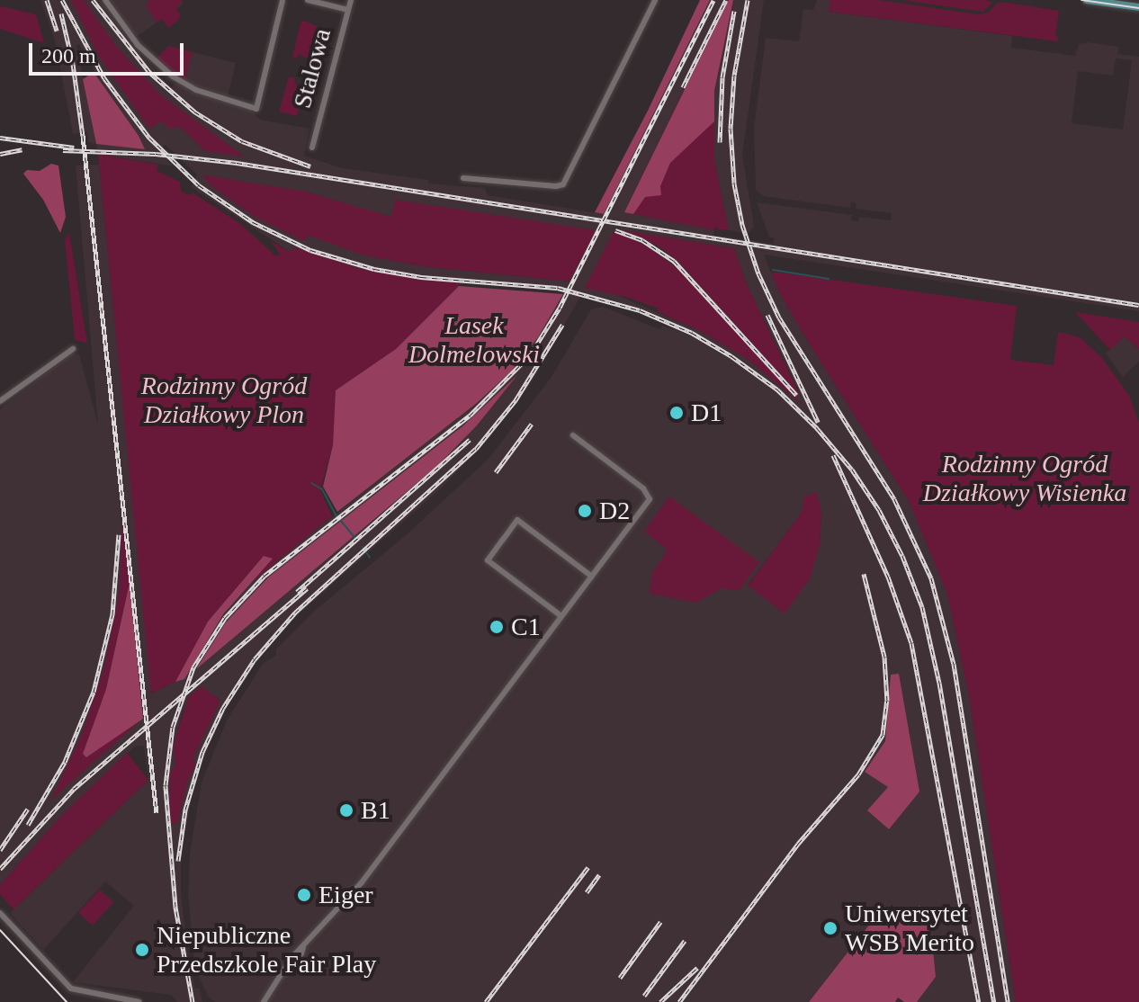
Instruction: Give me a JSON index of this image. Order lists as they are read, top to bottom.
{
  "streets": {
    "street": ["Stalowa"]
  },
  "parks": ["Lasek Dolmelowski", "Rodzinny Ogród Działkowy Plon", "Rodzinny Ogród Działkowy Wisienka"],
  "places": [
    "D1",
    "D2",
    "C1",
    "B1",
    "Eiger",
    "Uniwersytet WSB Merito",
    "Niepubliczne Przedszkole Fair Play"
  ],
  "scale_bar": "200 m"
}
